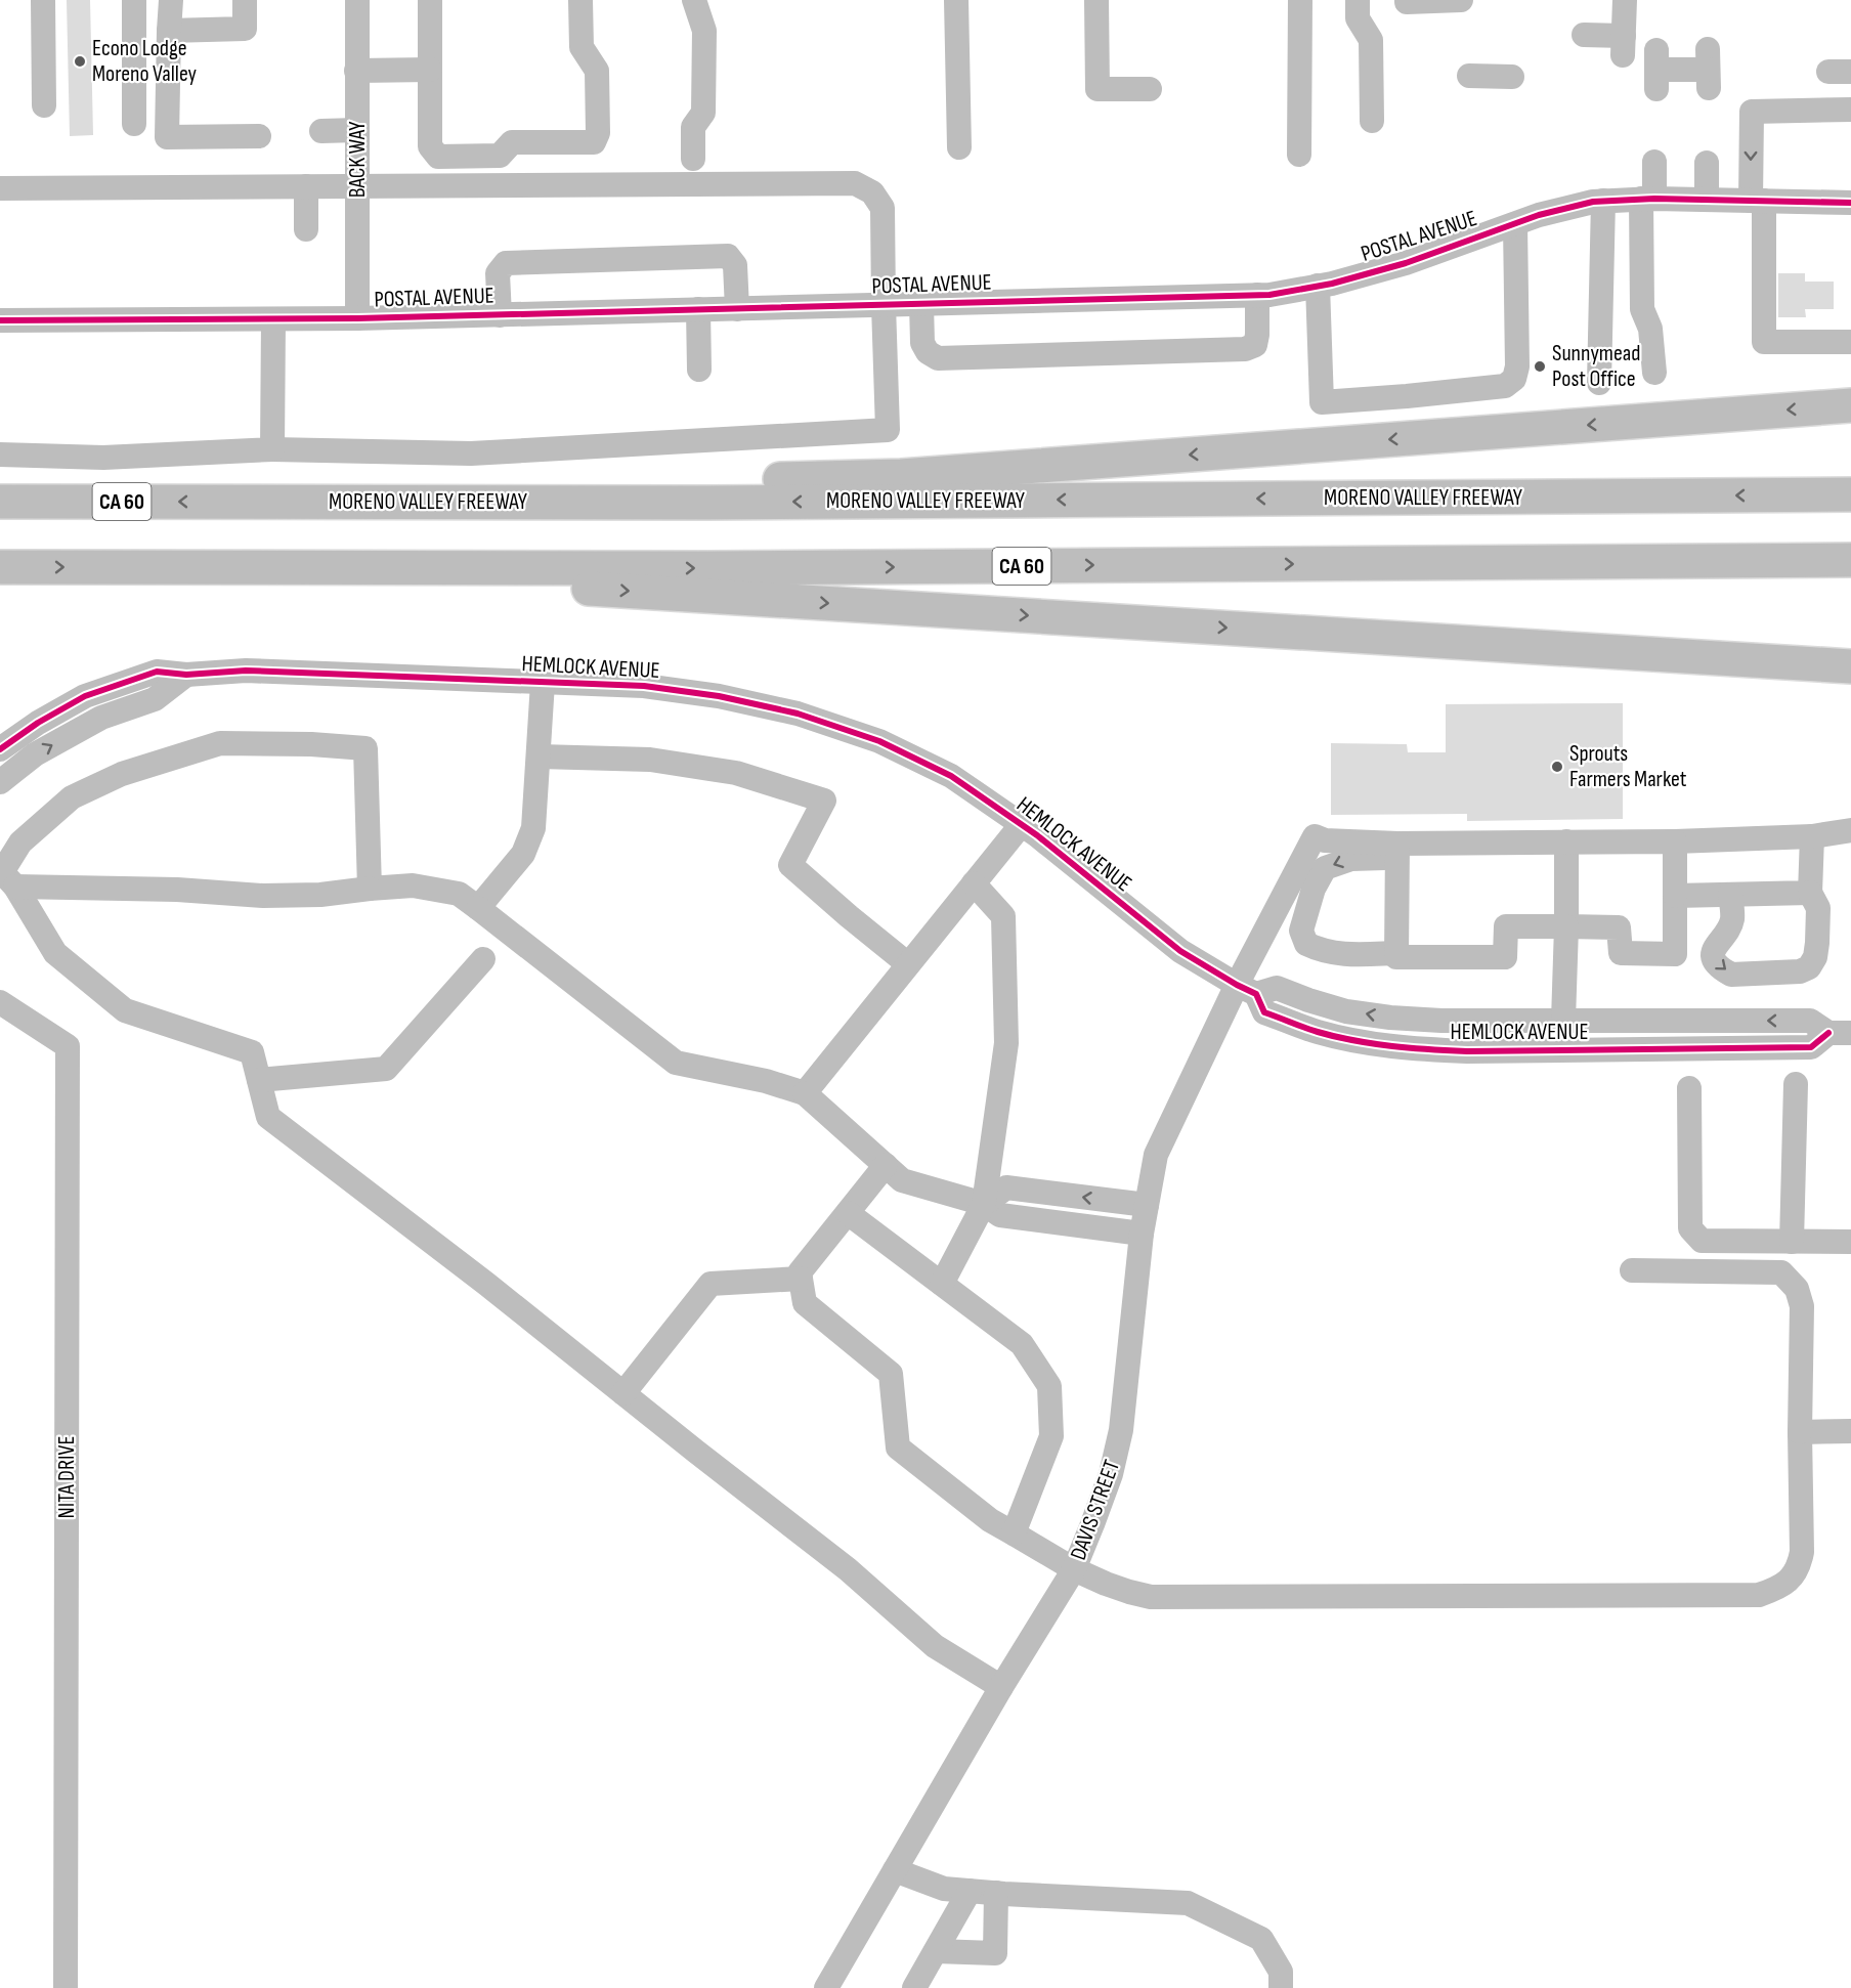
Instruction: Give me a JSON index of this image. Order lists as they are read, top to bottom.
{
  "streets": {
    "highway": ["MORENO VALLEY FREEWAY", "CA 60"],
    "street": [
      "BACK WAY",
      "POSTAL AVENUE",
      "HEMLOCK AVENUE",
      "NITA DRIVE",
      "DAVIS STREET"
    ]
  },
  "crossings": [
    ["BACK WAY", "POSTAL AVENUE"],
    ["HEMLOCK AVENUE", "DAVIS STREET"]
  ],
  "places": ["Econo Lodge Moreno Valley", "Sunnymead Post Office", "Sprouts Farmers Market"]
}
